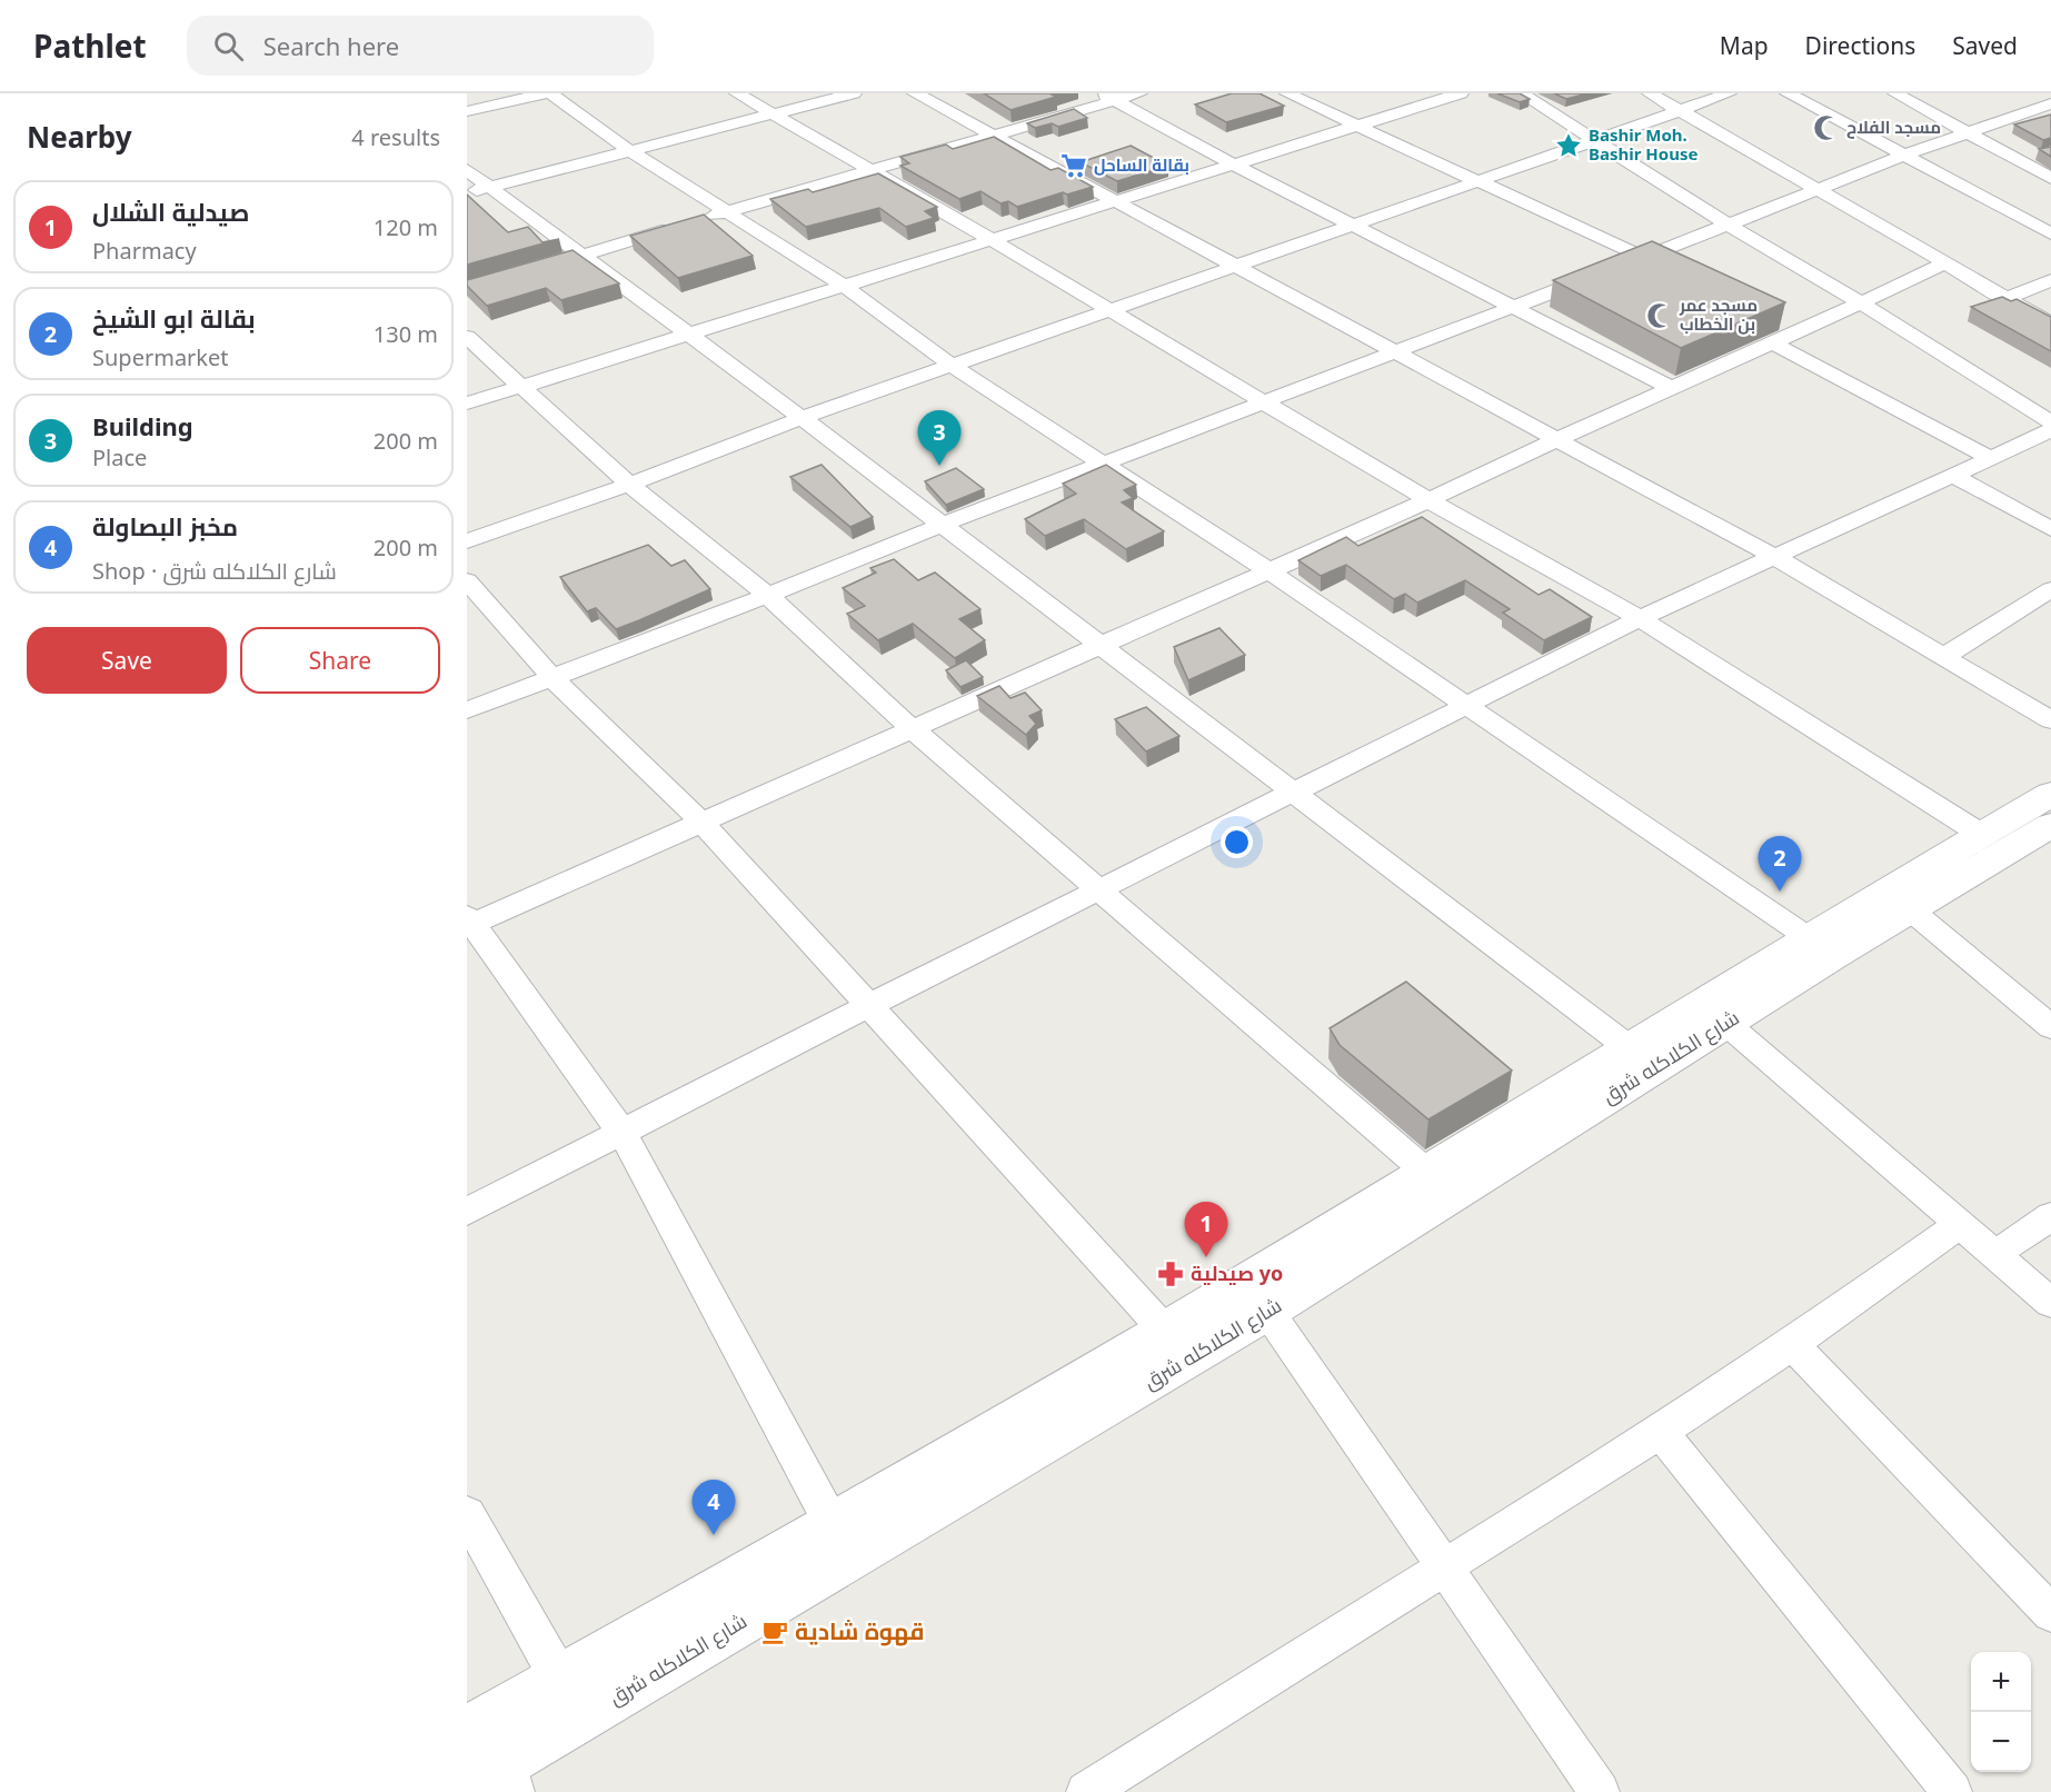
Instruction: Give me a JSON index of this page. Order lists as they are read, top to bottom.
{
  "streets": {
    "street": ["شارع الكلاكله شرق"]
  },
  "places": {
    "mosque": ["مسجد الفلاح", "مسجد عمر بن الخطاب"],
    "place": ["Bashir Moh. Bashir House"],
    "supermarket": ["بقالة الساحل"],
    "pharmacy": ["صيدلية yo"],
    "cafe": ["قهوة شادية"]
  },
  "page": {
    "header": "Pathlet",
    "search": "Search here",
    "nav": ["Map", "Directions", "Saved"],
    "heading": ["Nearby", "4 results"],
    "list": [
      {
        "mark": "1",
        "name": "صيدلية الشلال",
        "note": "Pharmacy",
        "value": "120 m"
      },
      {
        "mark": "2",
        "name": "بقالة ابو الشيخ",
        "note": "Supermarket",
        "value": "130 m"
      },
      {
        "mark": "3",
        "name": "Building",
        "note": "Place",
        "value": "200 m"
      },
      {
        "mark": "4",
        "name": "مخبز البصاولة",
        "note": "Shop · شارع الكلاكله شرق",
        "value": "200 m"
      }
    ],
    "pins": [
      "3",
      "2",
      "1",
      "4"
    ],
    "buttons": ["Save", "Share"],
    "map_buttons": ["+", "−"]
  }
}
